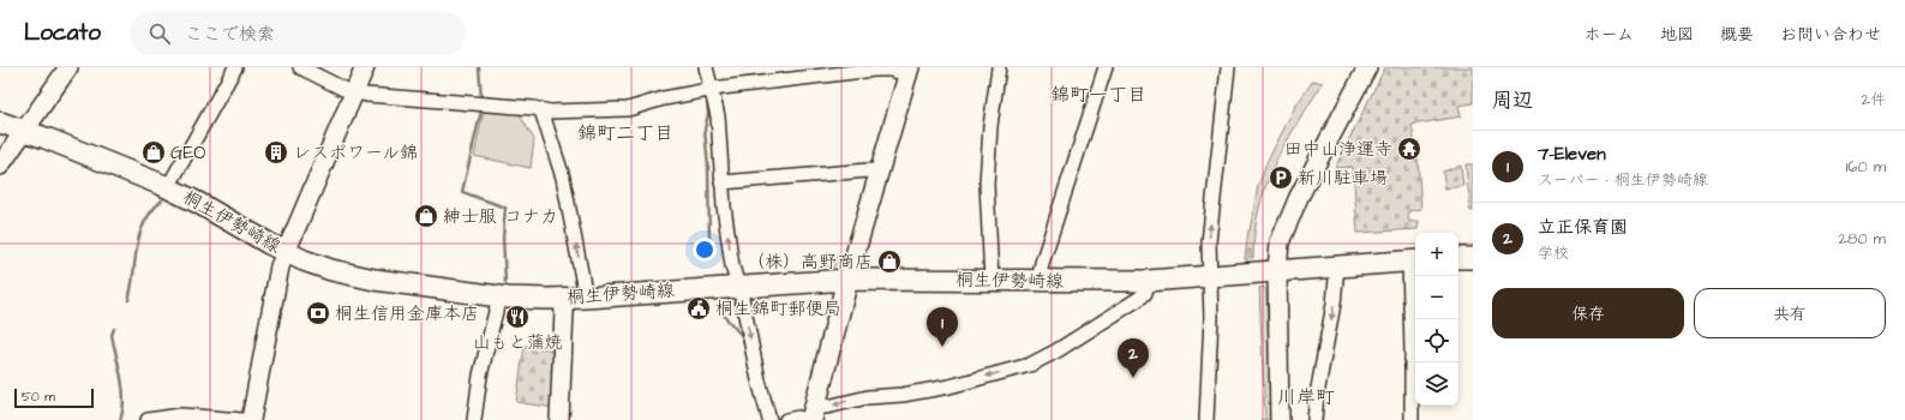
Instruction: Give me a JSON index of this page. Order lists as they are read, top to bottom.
{
  "streets": {
    "main road": ["桐生伊勢崎線"]
  },
  "districts": ["錦町一丁目", "錦町二丁目", "川岸町"],
  "places": {
    "temple": ["田中山浄運寺"],
    "shop": ["GEO", "紳士服 コナカ", "（株）高野商店"],
    "building": ["レスポワール錦"],
    "parking": ["新川駐車場"],
    "public building": ["桐生錦町郵便局"],
    "bank": ["桐生信用金庫本店"],
    "restaurant": ["山もと蒲焼"]
  },
  "scale_bar": "50 m",
  "page": {
    "header": "Locato",
    "search": "ここで検索",
    "nav": [
      "ホーム",
      "地図",
      "概要",
      "お問い合わせ"
    ],
    "heading": ["周辺", "2件"],
    "list": [
      {
        "mark": "1",
        "name": "7-Eleven",
        "note": "スーパー · 桐生伊勢崎線",
        "value": "160 m"
      },
      {
        "mark": "2",
        "name": "立正保育園",
        "note": "学校",
        "value": "280 m"
      }
    ],
    "map_buttons": ["+", "−"],
    "buttons": ["保存", "共有"],
    "pins": ["1", "2"],
    "scale": "50 m"
  }
}
